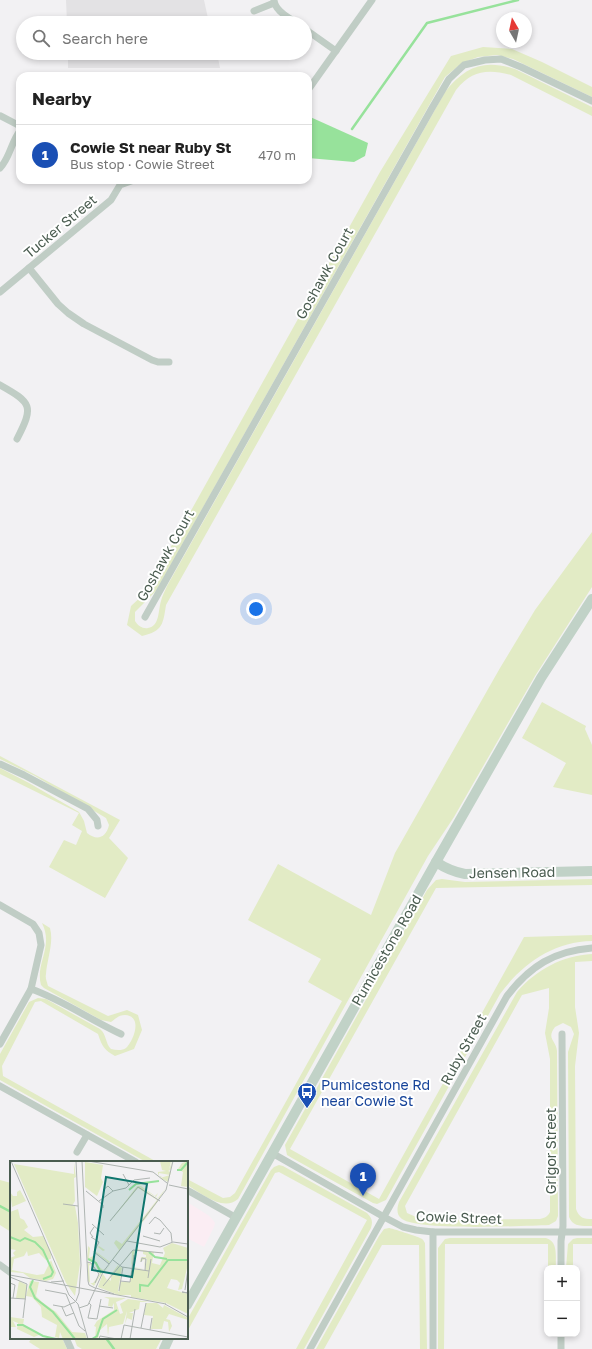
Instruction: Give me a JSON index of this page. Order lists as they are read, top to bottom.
{
  "streets": {
    "main road": ["Jensen Road", "Pumicestone Road"],
    "street": [
      "Tucker Street",
      "Goshawk Court",
      "Ruby Street",
      "Grigor Street",
      "Cowie Street"
    ]
  },
  "crossings": [
    ["Jensen Road", "Pumicestone Road"],
    ["Pumicestone Road", "Cowie Street"],
    ["Ruby Street", "Cowie Street"],
    ["Grigor Street", "Cowie Street"]
  ],
  "places": {
    "bus stop": ["Pumicestone Rd near Cowie St"]
  },
  "north": "top",
  "page": {
    "search": "Search here",
    "heading": "Nearby",
    "list": [
      {
        "mark": "1",
        "name": "Cowie St near Ruby St",
        "note": "Bus stop · Cowie Street",
        "value": "470 m"
      }
    ],
    "pins": "1",
    "map_buttons": ["+", "−"]
  }
}
